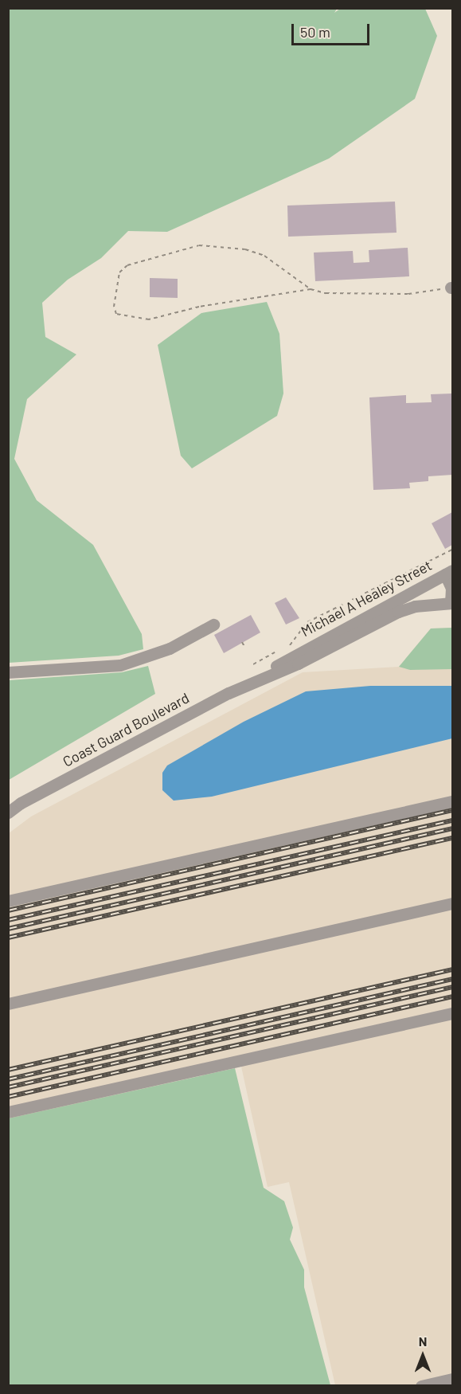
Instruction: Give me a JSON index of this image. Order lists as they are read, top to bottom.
{
  "streets": {
    "street": ["Michael A Healey Street", "Coast Guard Boulevard"]
  },
  "crossings": [
    ["Michael A Healey Street", "Coast Guard Boulevard"]
  ],
  "scale_bar": "50 m",
  "north": "top"
}
